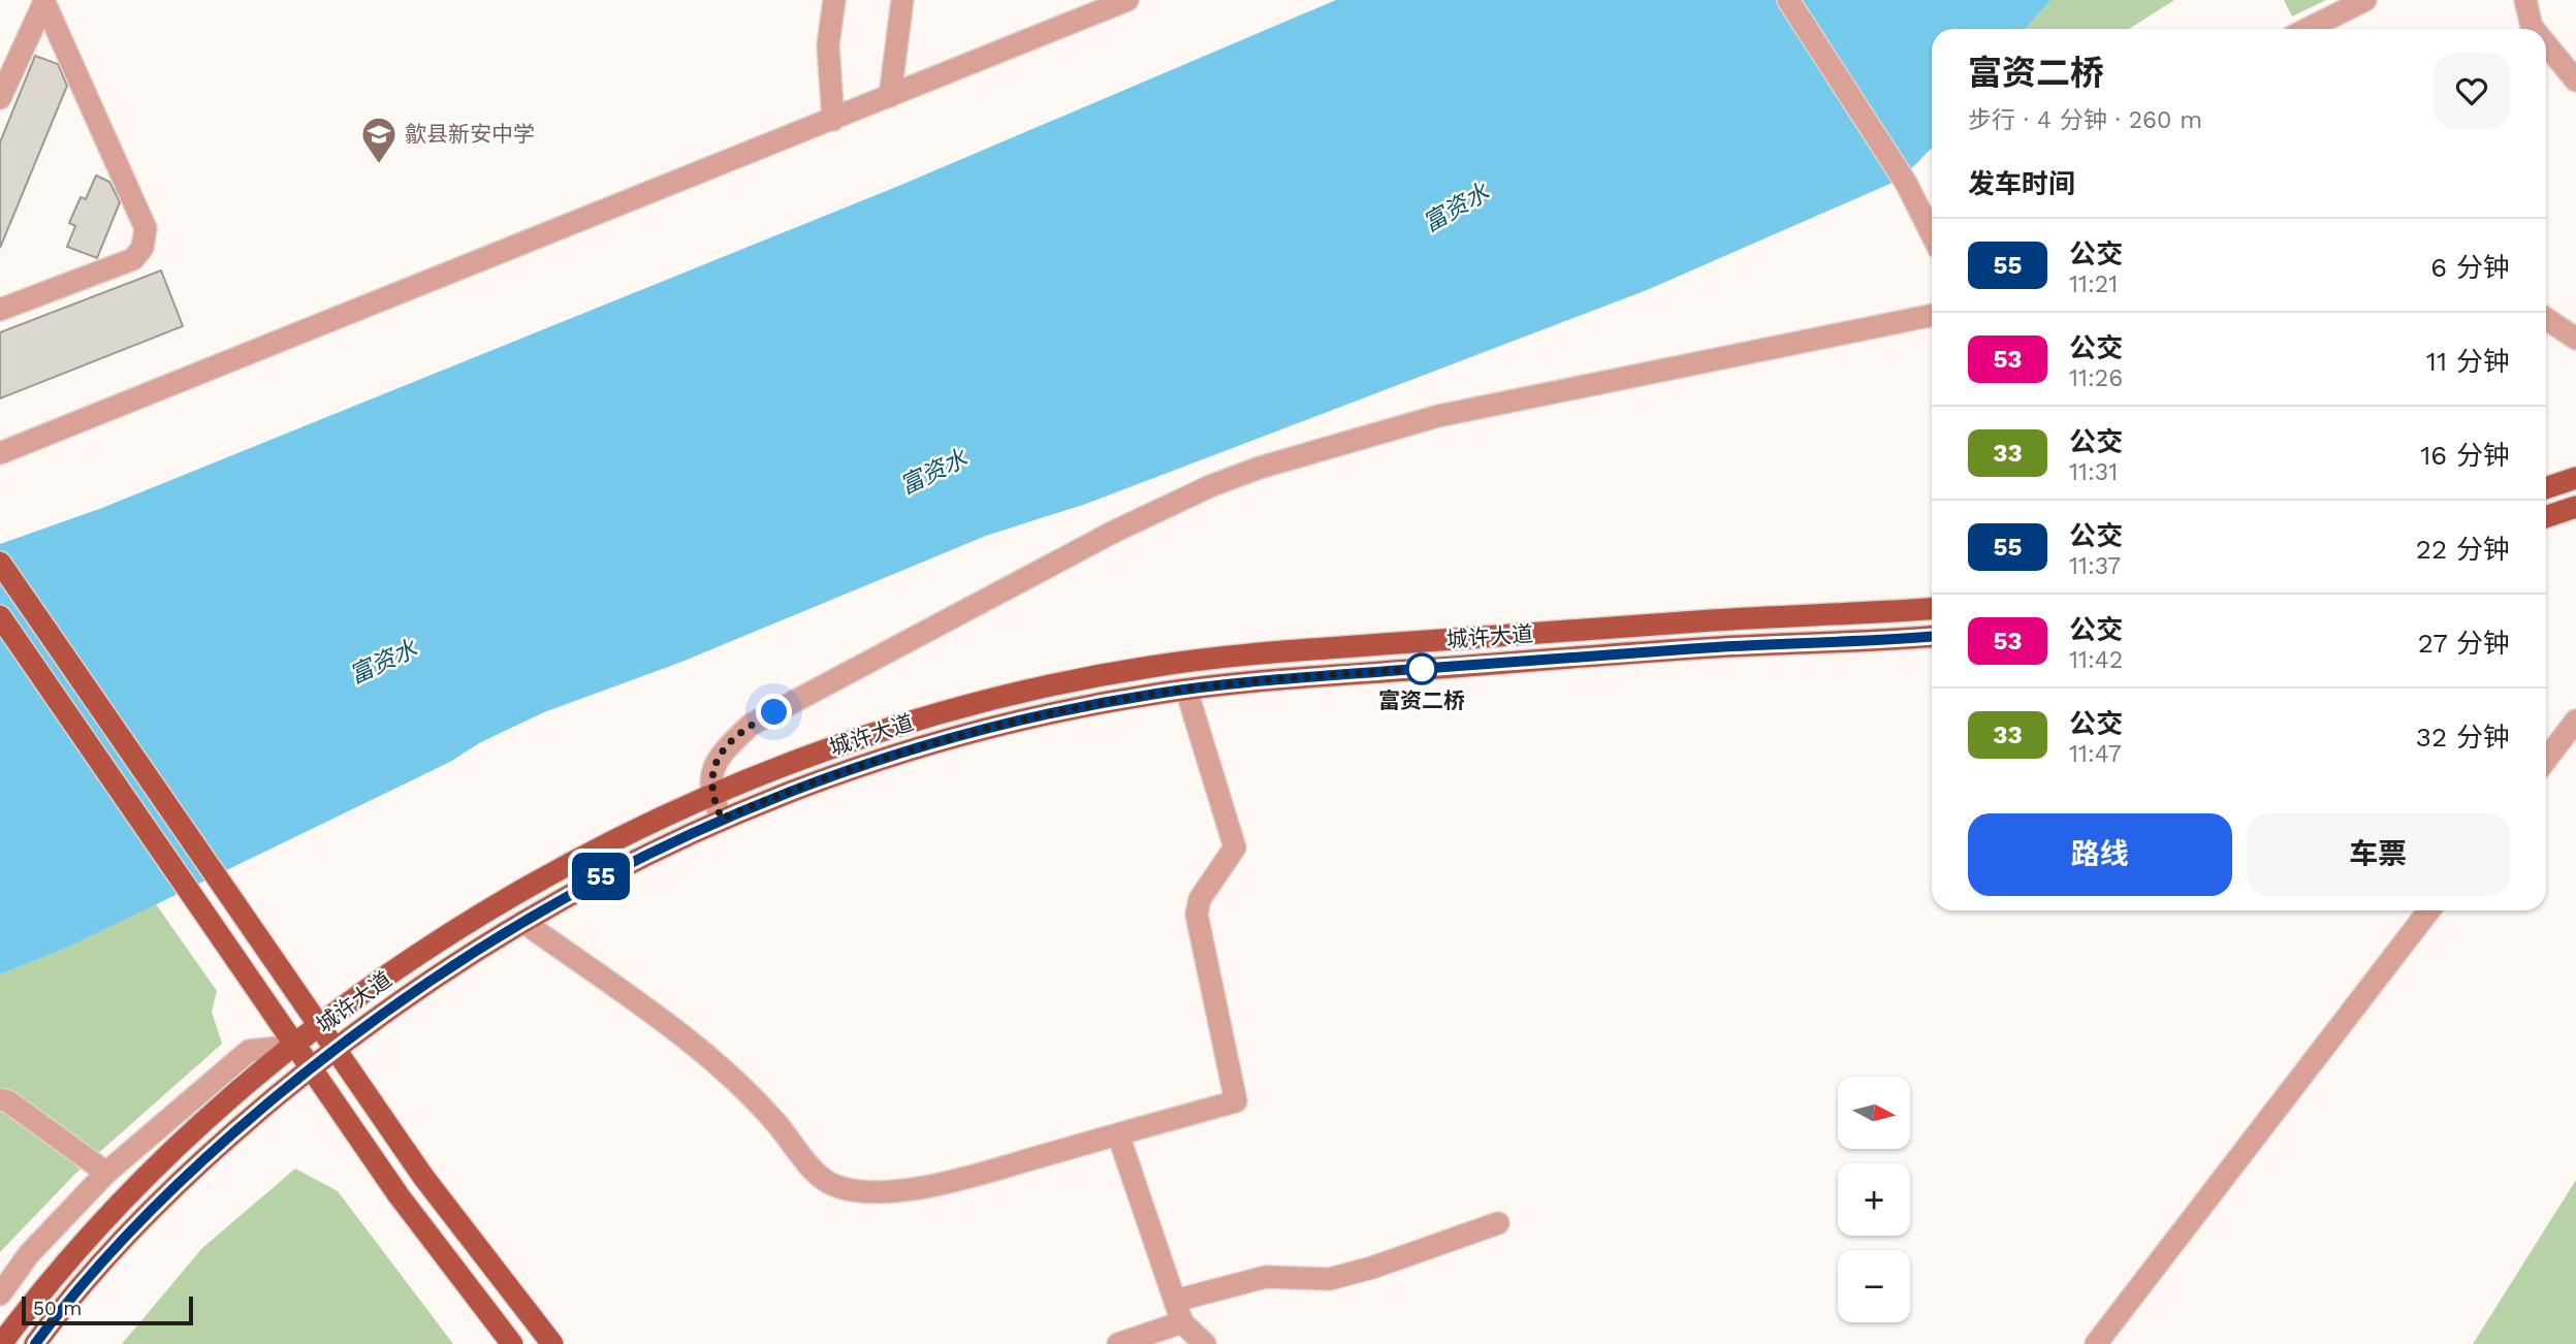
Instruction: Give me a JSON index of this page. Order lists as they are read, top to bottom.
{
  "streets": {
    "main road": ["城许大道"]
  },
  "water": ["富资水"],
  "places": {
    "school or university": ["歙县新安中学"],
    "other": ["富资二桥"]
  },
  "lines": ["bus line 55"],
  "scale_bar": "50 m",
  "north": "right",
  "page": {
    "on_map": "55",
    "heading": [
      ["富资二桥", "步行 · 4 分钟 · 260 m"],
      "发车时间"
    ],
    "list": [
      {
        "mark": "55",
        "name": "公交",
        "note": "11:21",
        "value": "6 分钟"
      },
      {
        "mark": "53",
        "name": "公交",
        "note": "11:26",
        "value": "11 分钟"
      },
      {
        "mark": "33",
        "name": "公交",
        "note": "11:31",
        "value": "16 分钟"
      },
      {
        "mark": "55",
        "name": "公交",
        "note": "11:37",
        "value": "22 分钟"
      },
      {
        "mark": "53",
        "name": "公交",
        "note": "11:42",
        "value": "27 分钟"
      },
      {
        "mark": "33",
        "name": "公交",
        "note": "11:47",
        "value": "32 分钟"
      }
    ],
    "buttons": ["路线", "车票"],
    "map_buttons": ["+", "−"],
    "scale": "50 m"
  }
}
